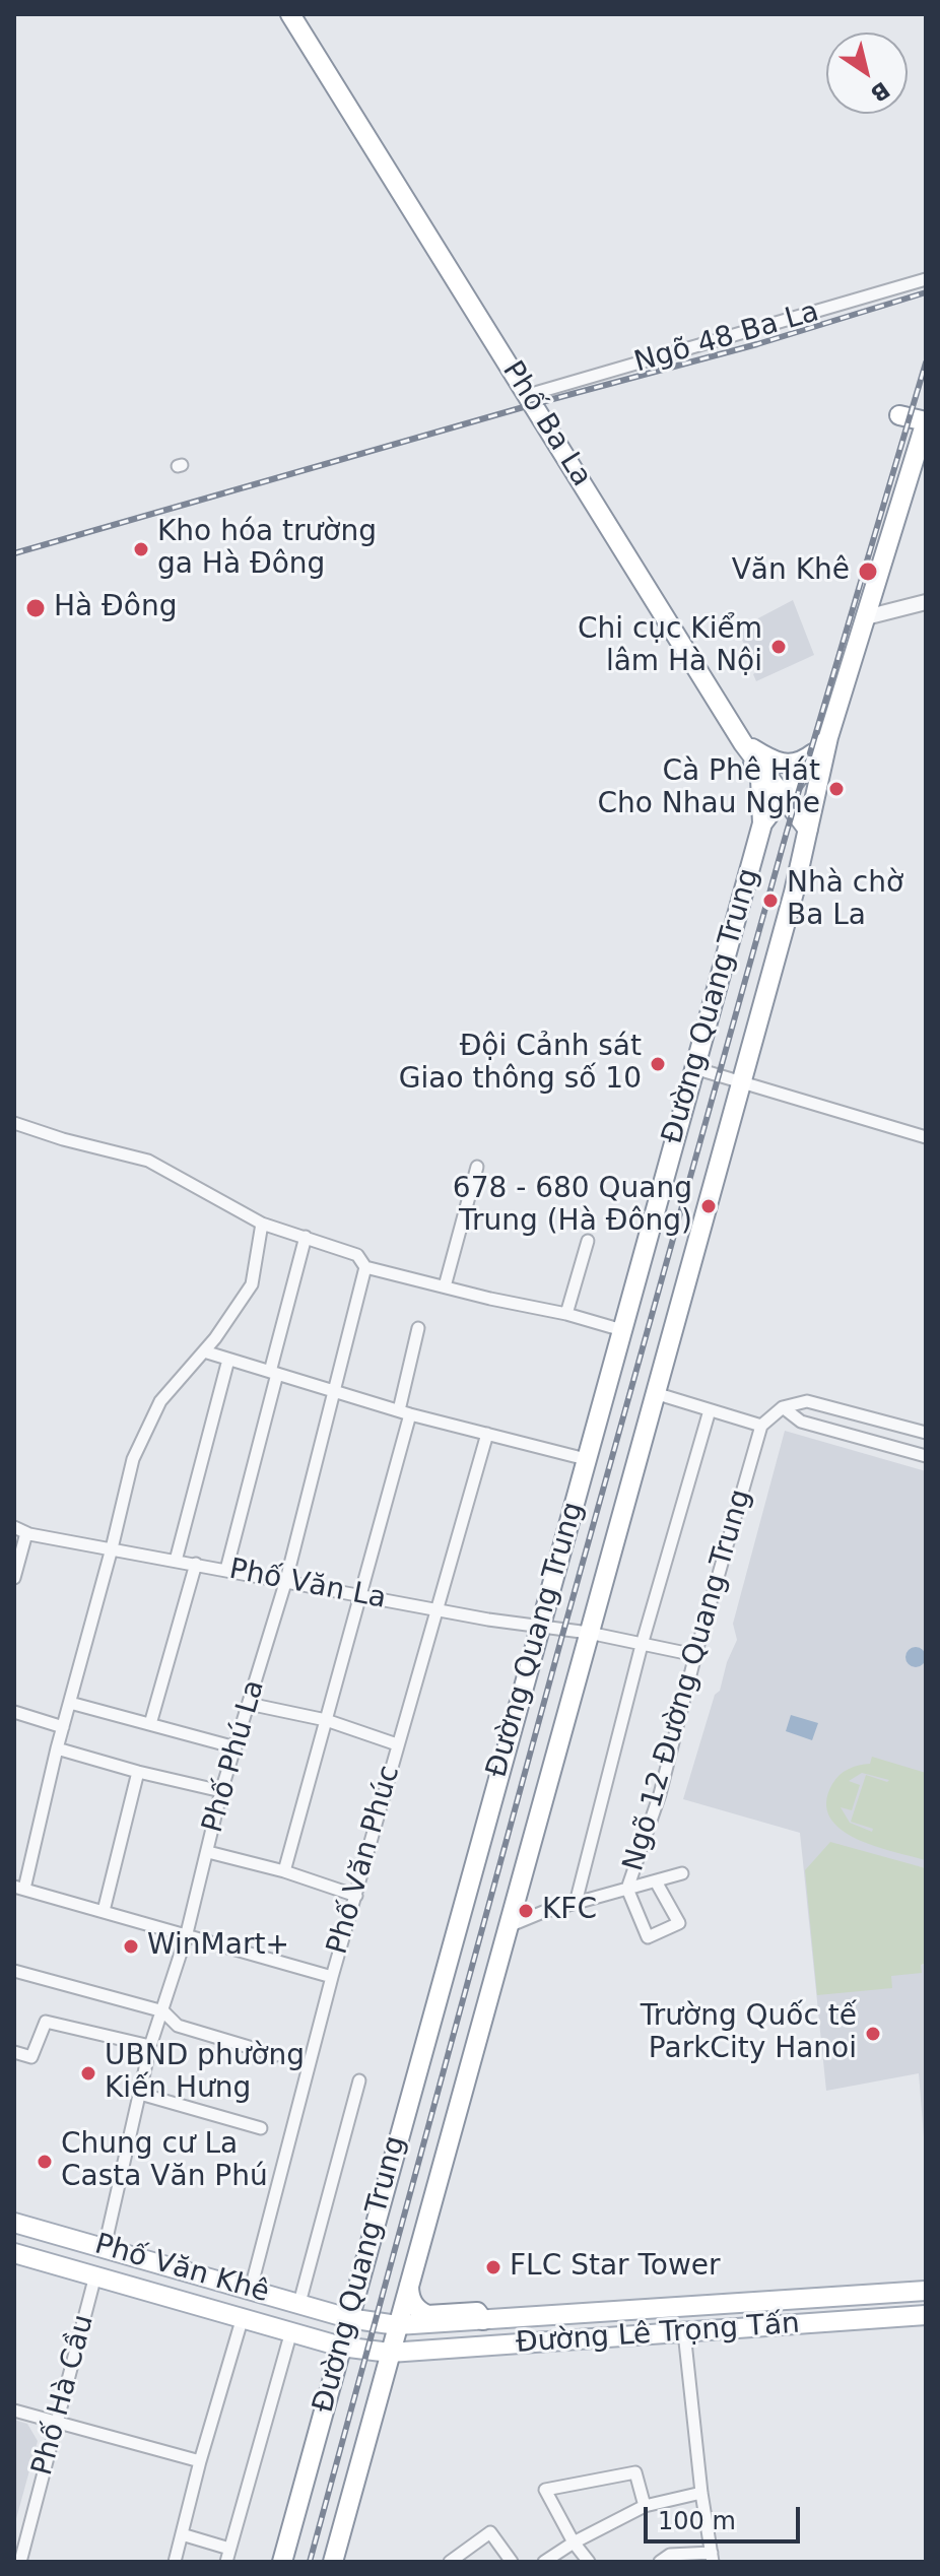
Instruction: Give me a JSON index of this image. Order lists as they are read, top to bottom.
{
  "streets": {
    "main road": [
      "Phố Ba La",
      "Đường Quang Trung",
      "Phố Văn Khê",
      "Đường Lê Trọng Tấn"
    ],
    "street": [
      "Ngõ 48 Ba La",
      "Phố Văn La",
      "Ngõ 12 Đường Quang Trung",
      "Phố Phú La",
      "Phố Văn Phúc",
      "Phố Hà Cầu"
    ]
  },
  "crossings": [
    ["Ngõ 48 Ba La", "Phố Ba La"],
    ["Phố Ba La", "Đường Quang Trung"],
    ["Đường Quang Trung", "Phố Văn La"],
    ["Đường Quang Trung", "Ngõ 12 Đường Quang Trung"],
    ["Đường Quang Trung", "Phố Văn Khê"],
    ["Đường Quang Trung", "Đường Lê Trọng Tấn"],
    ["Phố Văn La", "Ngõ 12 Đường Quang Trung"],
    ["Phố Văn La", "Phố Phú La"],
    ["Phố Văn La", "Phố Văn Phúc"],
    ["Phố Phú La", "Phố Văn Khê"],
    ["Phố Văn Phúc", "Phố Văn Khê"],
    ["Phố Văn Khê", "Đường Lê Trọng Tấn"],
    ["Phố Văn Khê", "Phố Hà Cầu"]
  ],
  "places": [
    "Kho hóa trường ga Hà Đông",
    "Văn Khê",
    "Hà Đông",
    "Chi cục Kiểm lâm Hà Nội",
    "Cà Phê Hát Cho Nhau Nghe",
    "Nhà chờ Ba La",
    "Đội Cảnh sát Giao thông số 10",
    "678 - 680 Quang Trung (Hà Đông)",
    "KFC",
    "WinMart+",
    "Trường Quốc tế ParkCity Hanoi",
    "UBND phường Kiến Hưng",
    "Chung cư La Casta Văn Phú",
    "FLC Star Tower"
  ],
  "scale_bar": "100 m",
  "north": "bottom right"
}
